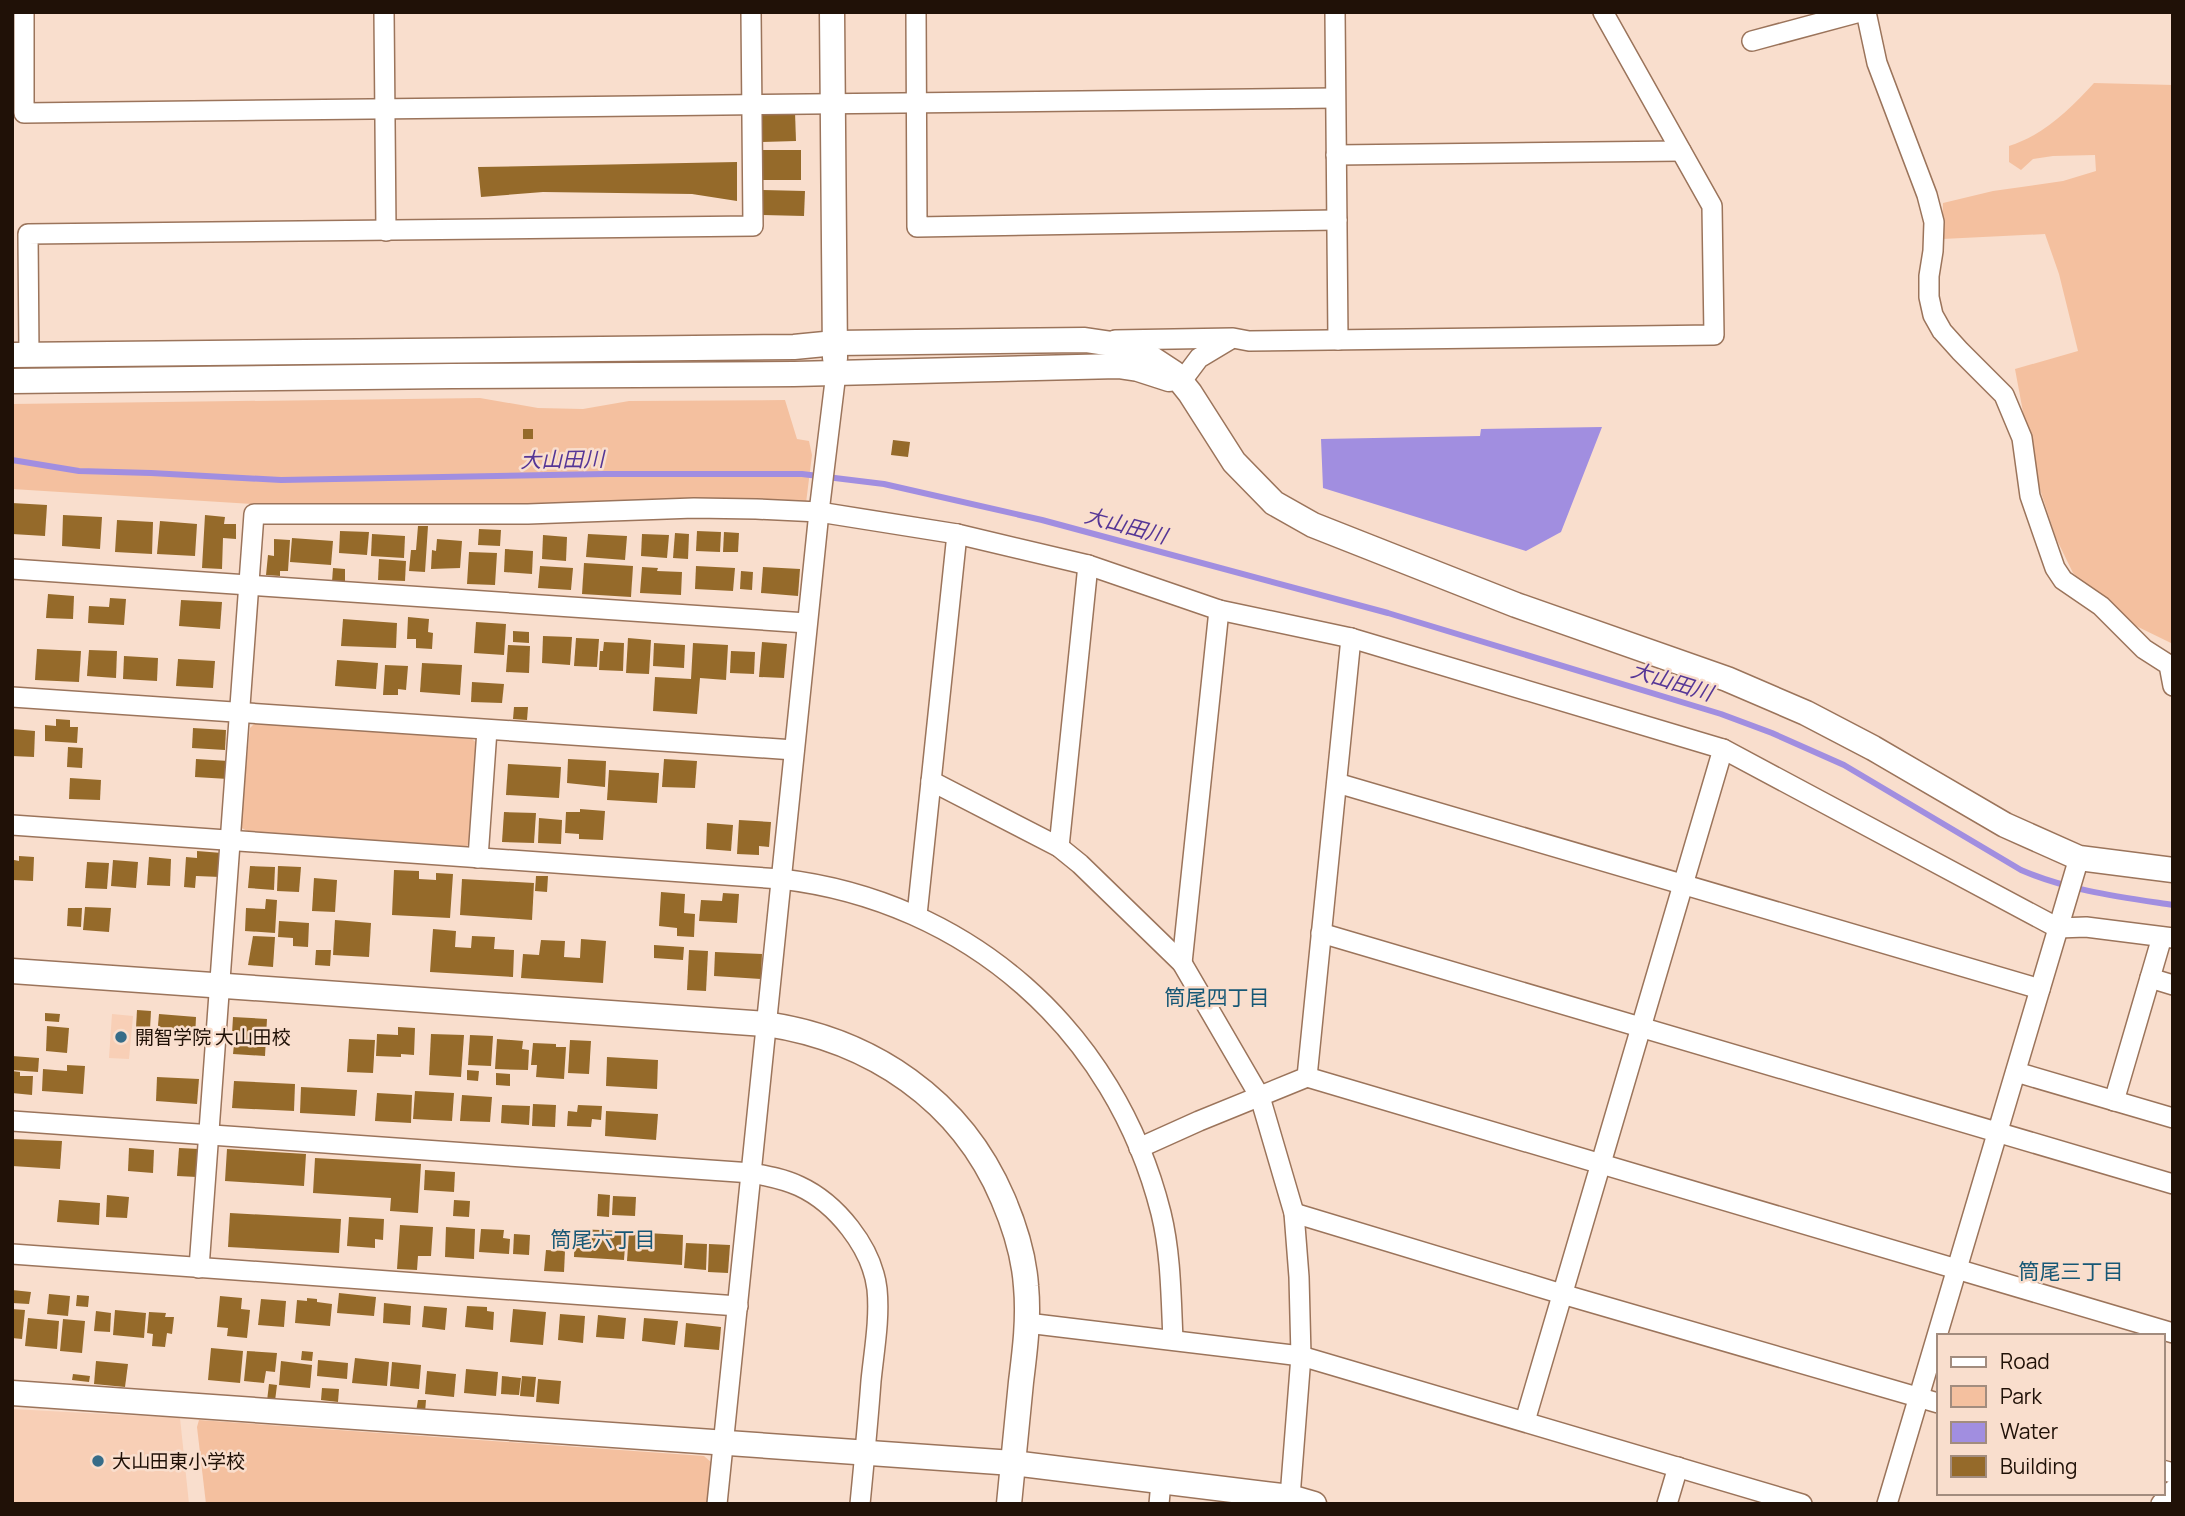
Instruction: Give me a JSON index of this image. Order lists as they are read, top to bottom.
{
  "districts": ["筒尾四丁目", "筒尾六丁目", "筒尾三丁目"],
  "water": ["大山田川"],
  "places": ["開智学院 大山田校", "大山田東小学校"],
  "legend": [
    "Road",
    "Park",
    "Water",
    "Building"
  ]
}
